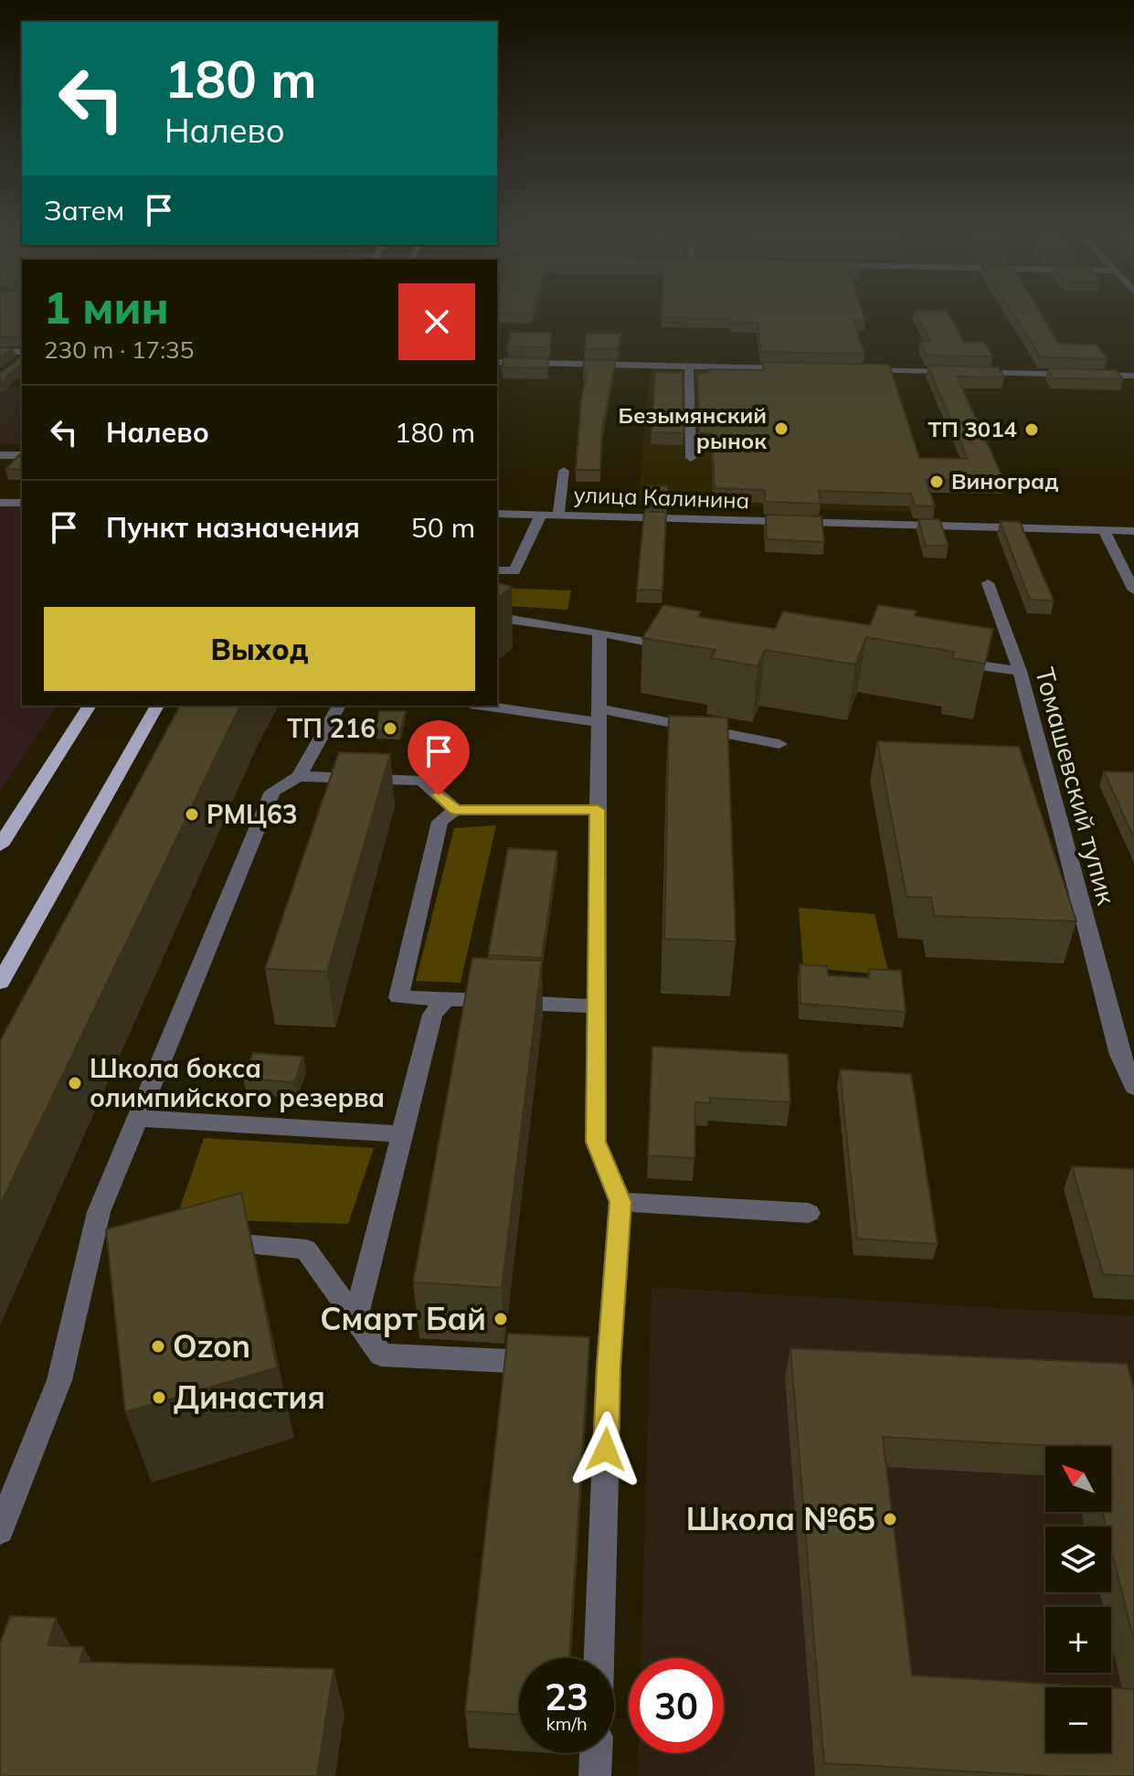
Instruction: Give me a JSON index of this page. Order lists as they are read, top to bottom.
{
  "streets": {
    "street": ["улица Калинина", "Томашевский тупик"]
  },
  "places": [
    "Безымянский рынок",
    "ТП 3014",
    "Виноград",
    "ТП 216",
    "РМЦ63",
    "Школа бокса олимпийского резерва",
    "Смарт Бай",
    "Ozon",
    "Династия",
    "Школа №65"
  ],
  "north": "top left",
  "page": {
    "turn": ["180 m", "Налево"],
    "then": "Затем",
    "heading": ["1 мин", "230 m · 17:35"],
    "list": [
      {
        "name": "Налево",
        "value": "180 m"
      },
      {
        "name": "Пункт назначения",
        "value": "50 m"
      }
    ],
    "buttons": "Выход",
    "map_buttons": ["+", "−"],
    "speed": "23 km/h",
    "limit": "30"
  }
}
